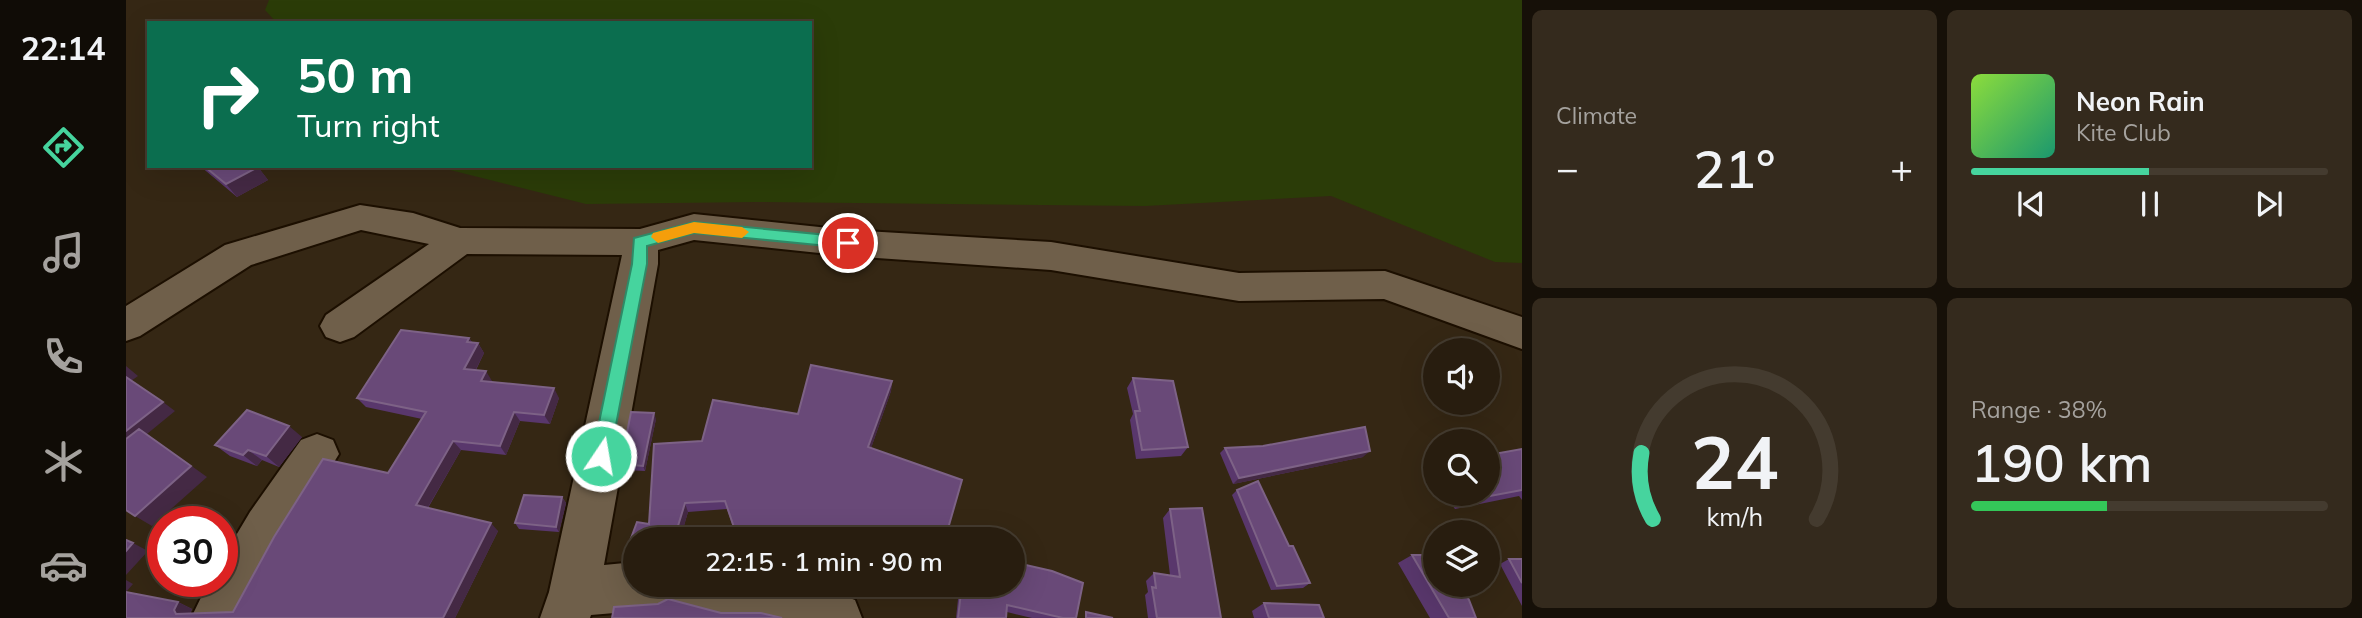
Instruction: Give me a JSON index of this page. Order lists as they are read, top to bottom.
{
  "page": {
    "tabs": "22:14",
    "tile": [
      "Climate",
      ["Range · 38%", "190 km"]
    ],
    "turn": ["50 m", "Turn right"],
    "song": ["Neon Rain", "Kite Club"],
    "heat": ["−", "21°", "+"],
    "limit": "30",
    "trip": "22:15 · 1 min · 90 m",
    "gauge": ["24", "km/h"]
  }
}
